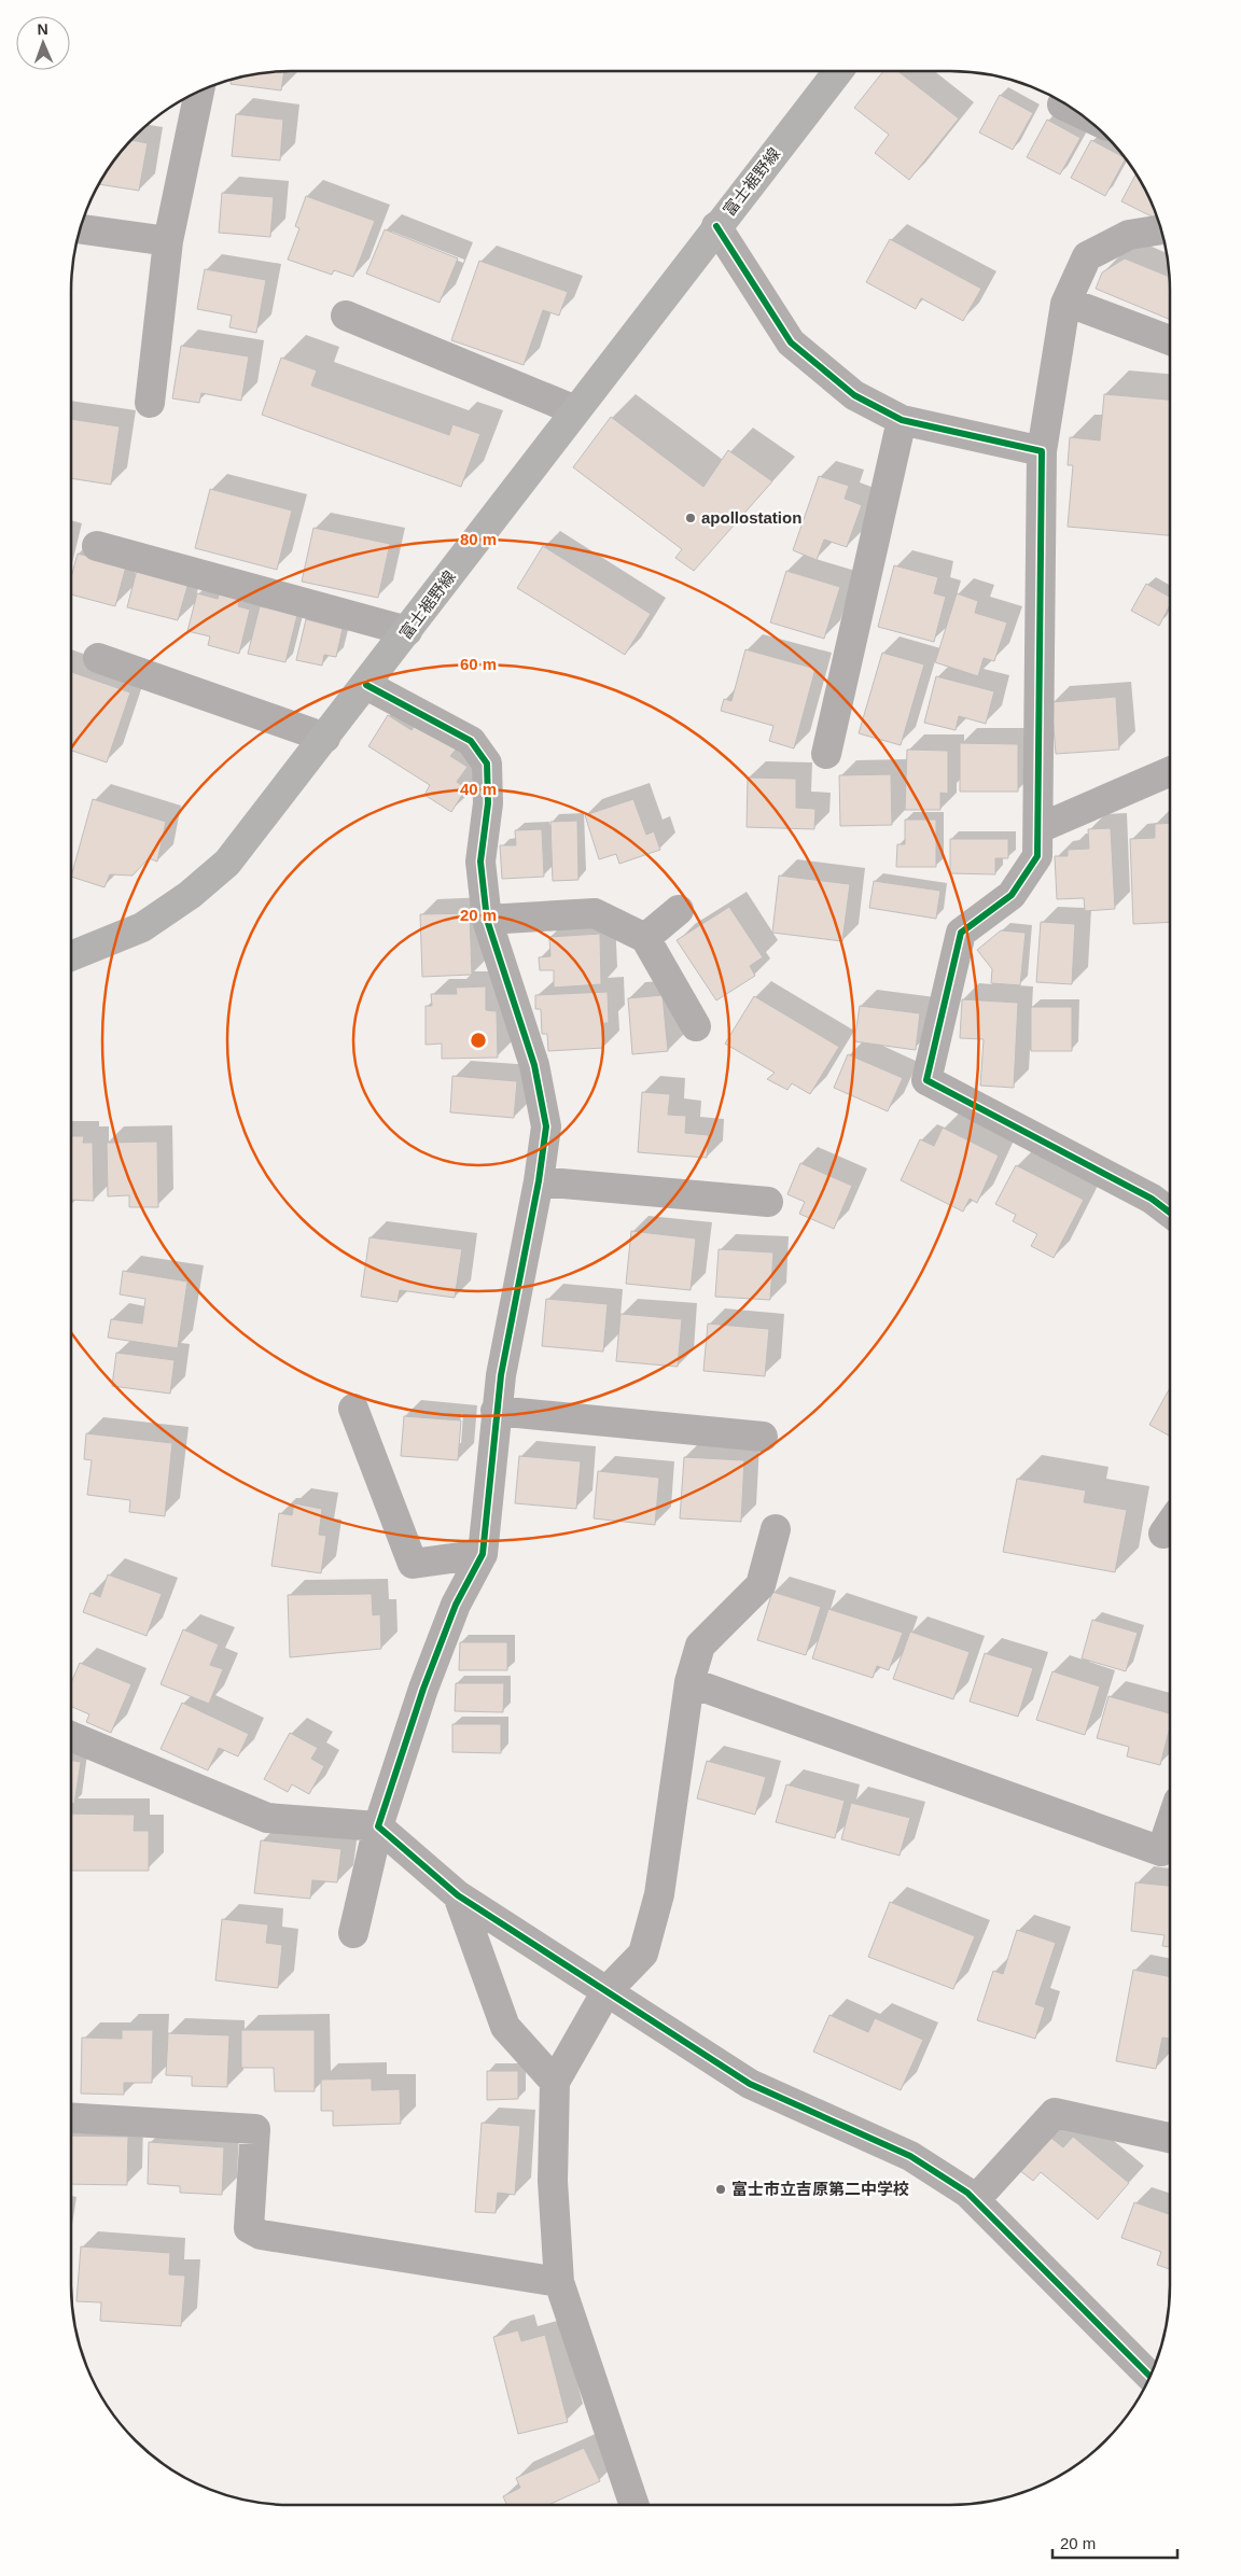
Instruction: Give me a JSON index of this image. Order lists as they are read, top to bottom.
{
  "streets": {
    "main road": ["富士裾野線"]
  },
  "places": ["apollostation", "富士市立吉原第二中学校"],
  "scale_bar": "20 m",
  "north": "top",
  "rings": [
    "80 m",
    "60 m",
    "40 m",
    "20 m"
  ]
}
